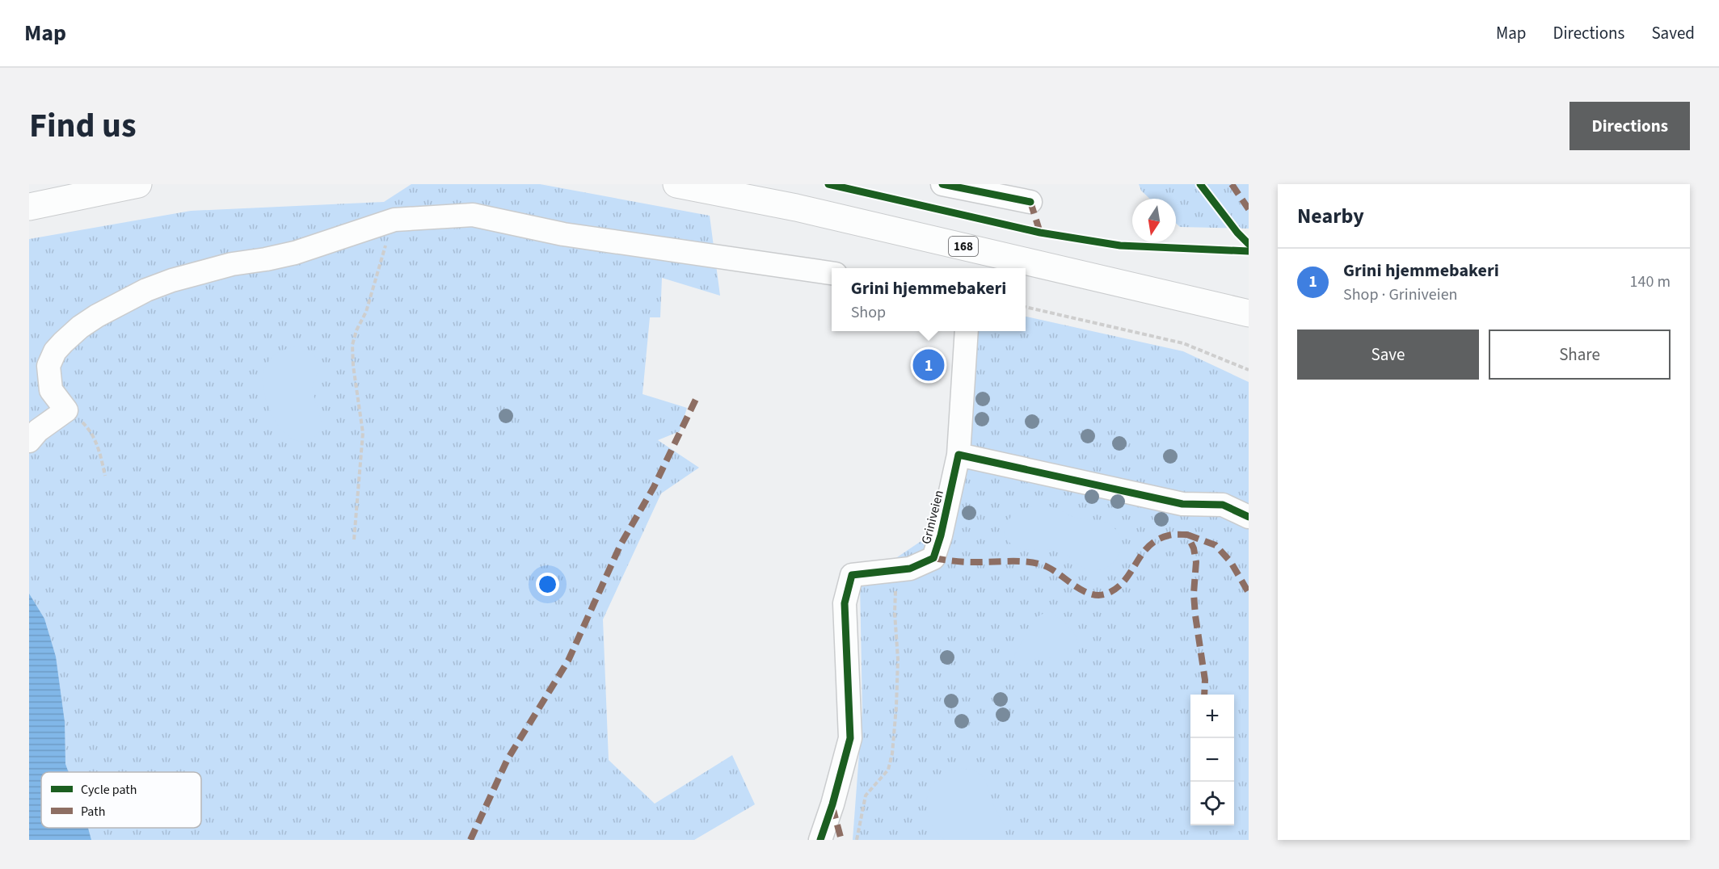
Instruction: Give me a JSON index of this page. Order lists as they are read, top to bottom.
{
  "streets": {
    "main road": ["168"],
    "street": ["Griniveien"]
  },
  "legend": ["Cycle path", "Path"],
  "north": "bottom",
  "page": {
    "header": "Map",
    "nav": ["Map", "Directions", "Saved"],
    "title": "Find us",
    "buttons": [
      "Directions",
      ["Save", "Share"]
    ],
    "heading": "Nearby",
    "list": [
      {
        "mark": "1",
        "name": "Grini hjemmebakeri",
        "note": "Shop · Griniveien",
        "value": "140 m"
      }
    ],
    "popup": ["Grini hjemmebakeri", "Shop"],
    "pins": "1",
    "map_buttons": ["+", "−"]
  }
}
